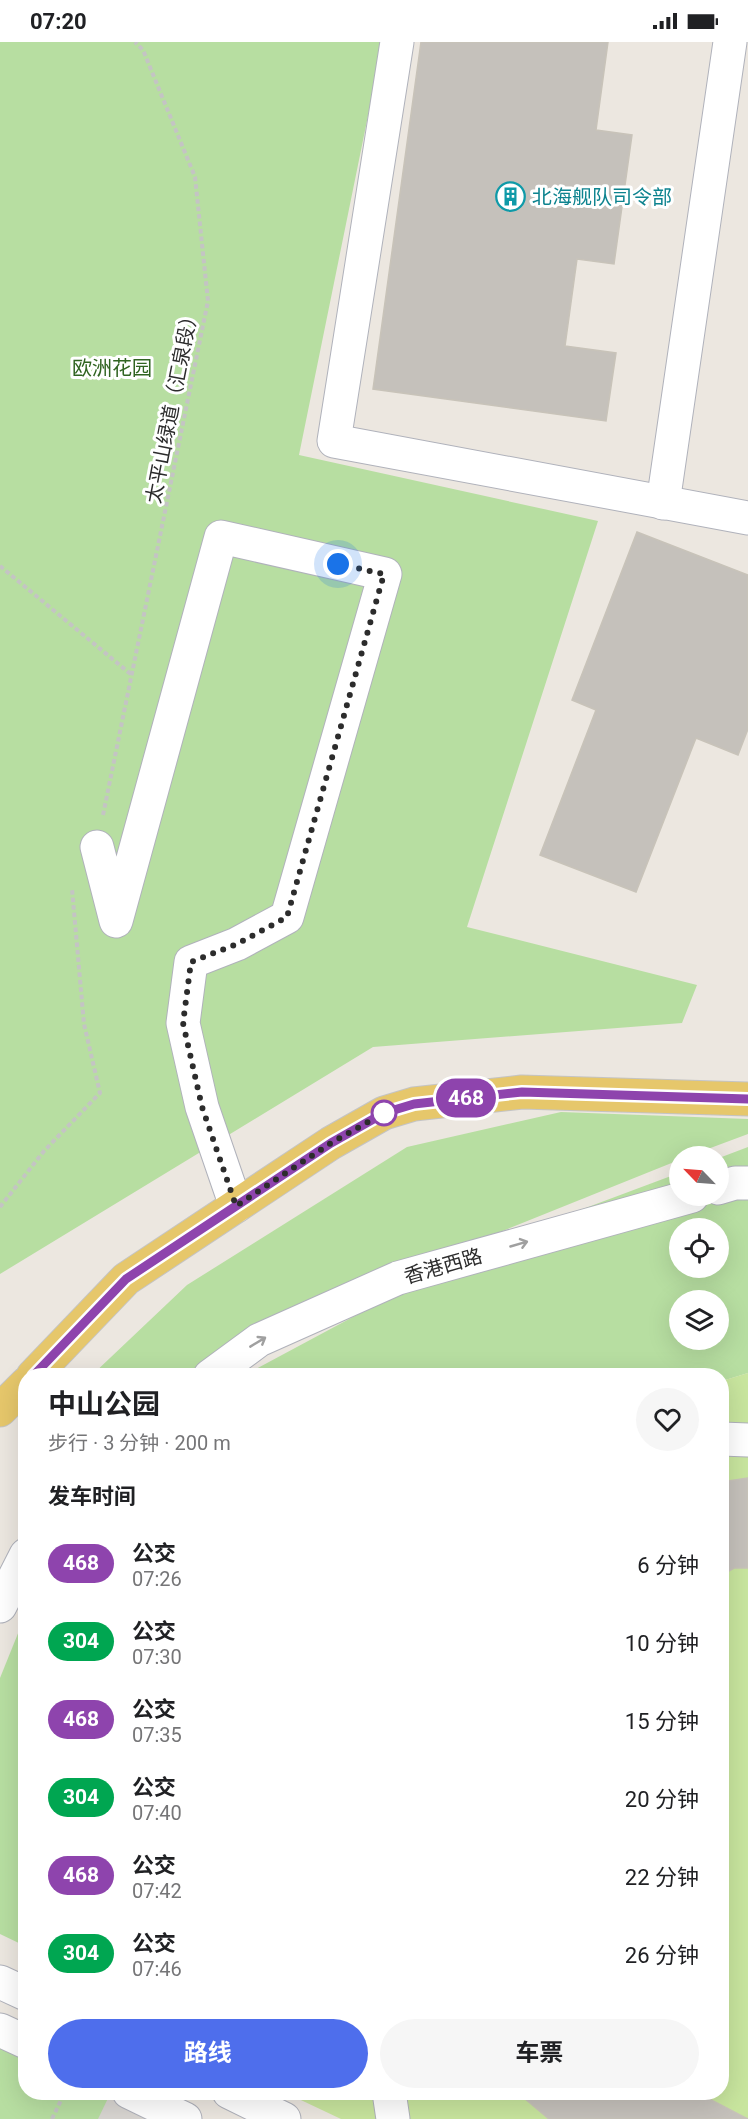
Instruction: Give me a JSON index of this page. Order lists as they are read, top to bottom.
{
  "streets": {
    "street": ["香港西路"],
    "path": ["太平山绿道（汇泉段）"]
  },
  "one_way": ["香港西路"],
  "parks": ["欧洲花园"],
  "places": {
    "building": ["北海舰队司令部"]
  },
  "lines": ["bus line 468"],
  "north": "top left",
  "page": {
    "status": "07:20",
    "on_map": "468",
    "heading": [
      ["中山公园", "步行 · 3 分钟 · 200 m"],
      "发车时间"
    ],
    "list": [
      {
        "mark": "468",
        "name": "公交",
        "note": "07:26",
        "value": "6 分钟"
      },
      {
        "mark": "304",
        "name": "公交",
        "note": "07:30",
        "value": "10 分钟"
      },
      {
        "mark": "468",
        "name": "公交",
        "note": "07:35",
        "value": "15 分钟"
      },
      {
        "mark": "304",
        "name": "公交",
        "note": "07:40",
        "value": "20 分钟"
      },
      {
        "mark": "468",
        "name": "公交",
        "note": "07:42",
        "value": "22 分钟"
      },
      {
        "mark": "304",
        "name": "公交",
        "note": "07:46",
        "value": "26 分钟"
      }
    ],
    "buttons": ["路线", "车票"]
  }
}
